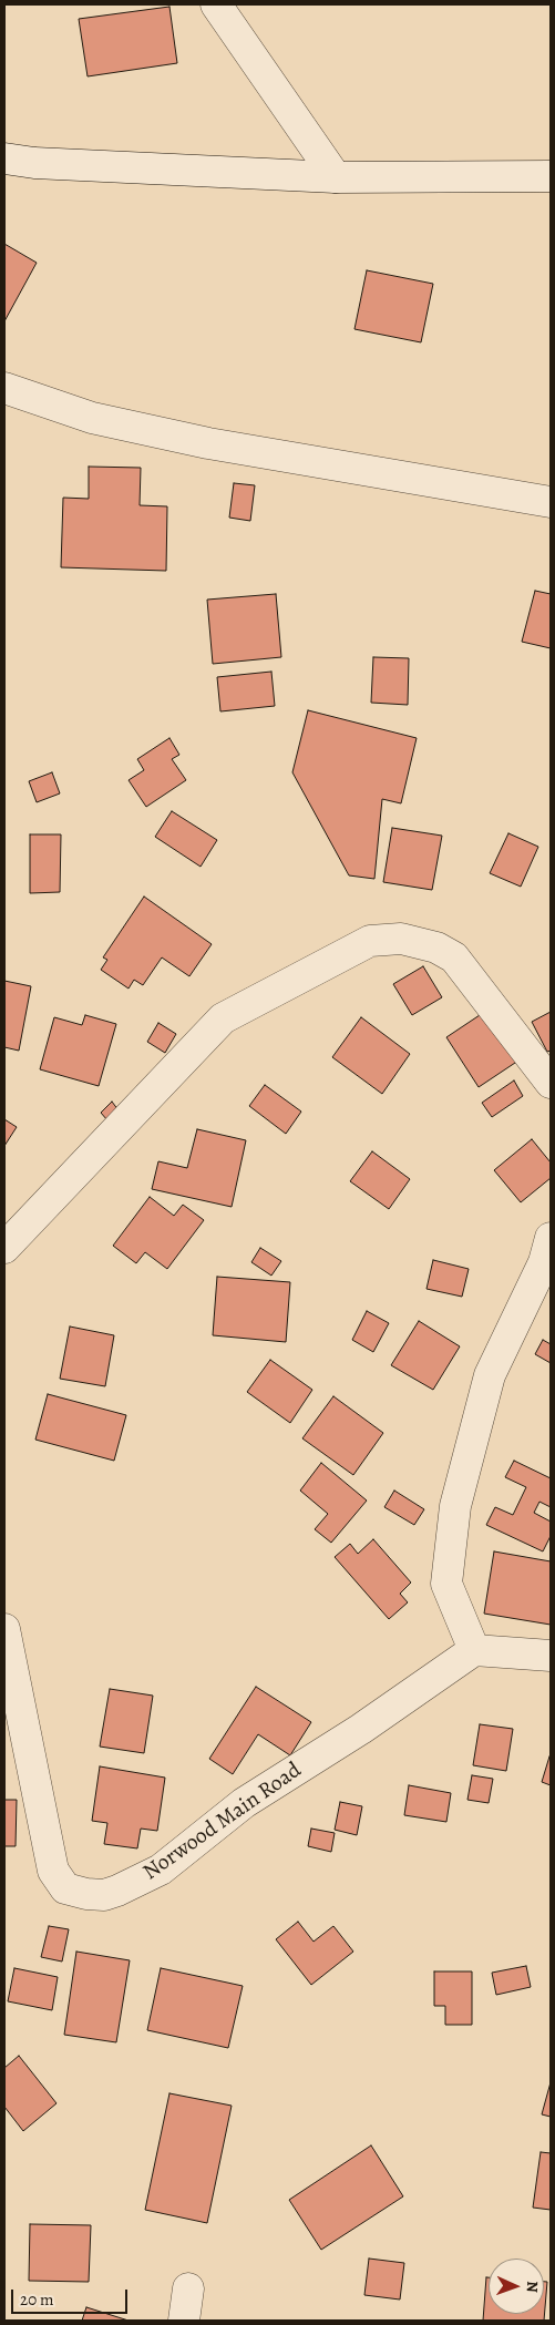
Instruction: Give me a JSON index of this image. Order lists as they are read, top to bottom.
{
  "streets": {
    "street": ["Norwood Main Road"]
  },
  "scale_bar": "20 m",
  "north": "right"
}
